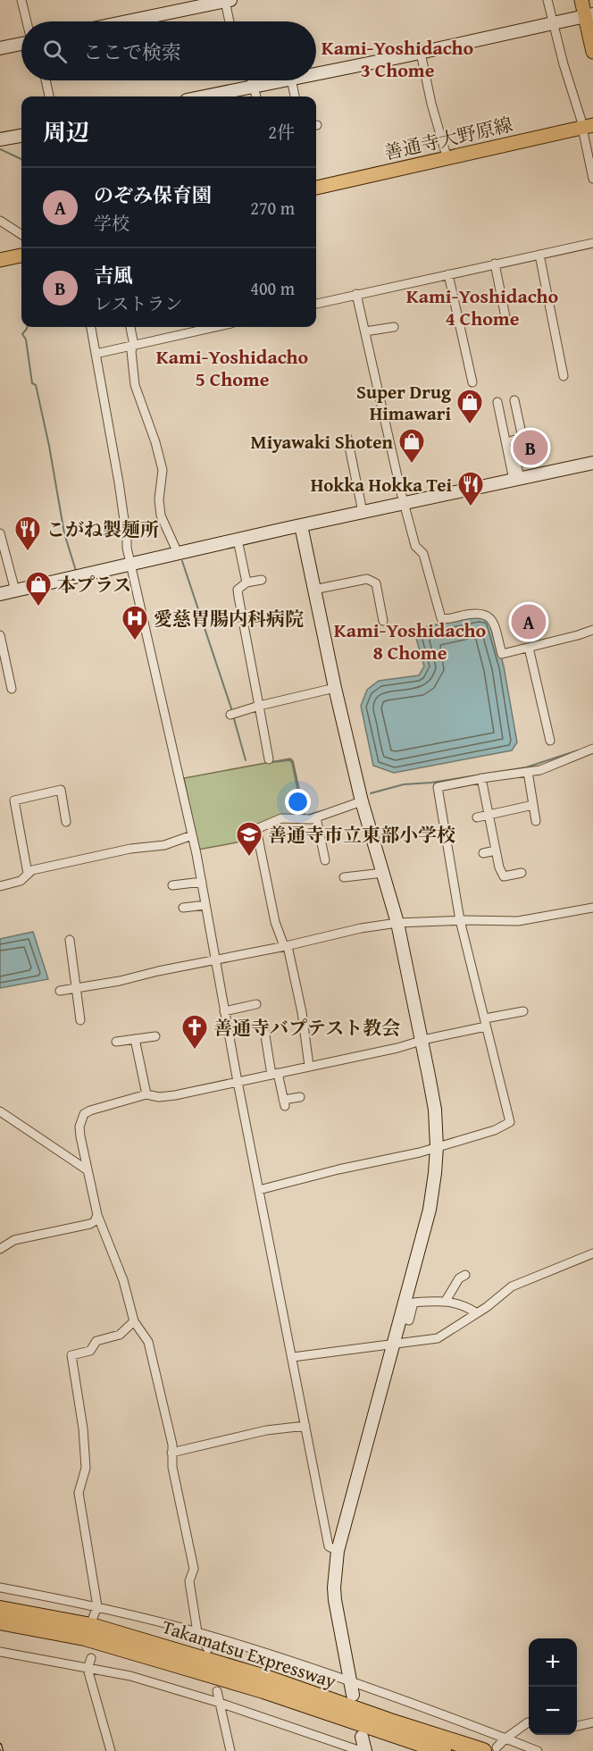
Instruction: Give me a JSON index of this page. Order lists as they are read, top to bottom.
{
  "streets": {
    "highway": ["Takamatsu Expressway"],
    "main road": ["善通寺大野原線"]
  },
  "districts": [
    "Kami-Yoshidacho 3 Chome",
    "Kami-Yoshidacho 4 Chome",
    "Kami-Yoshidacho 5 Chome",
    "Kami-Yoshidacho 8 Chome"
  ],
  "places": {
    "shop": ["Super Drug Himawari", "Miyawaki Shoten", "本プラス"],
    "restaurant": ["Hokka Hokka Tei", "こがね製麺所"],
    "hospital": ["愛慈胃腸内科病院"],
    "school or university": ["善通寺市立東部小学校"],
    "church": ["善通寺バプテスト教会"]
  },
  "page": {
    "search": "ここで検索",
    "heading": ["周辺", "2件"],
    "list": [
      {
        "mark": "A",
        "name": "のぞみ保育園",
        "note": "学校",
        "value": "270 m"
      },
      {
        "mark": "B",
        "name": "吉風",
        "note": "レストラン",
        "value": "400 m"
      }
    ],
    "pins": ["B", "A"],
    "map_buttons": ["+", "−"]
  }
}
